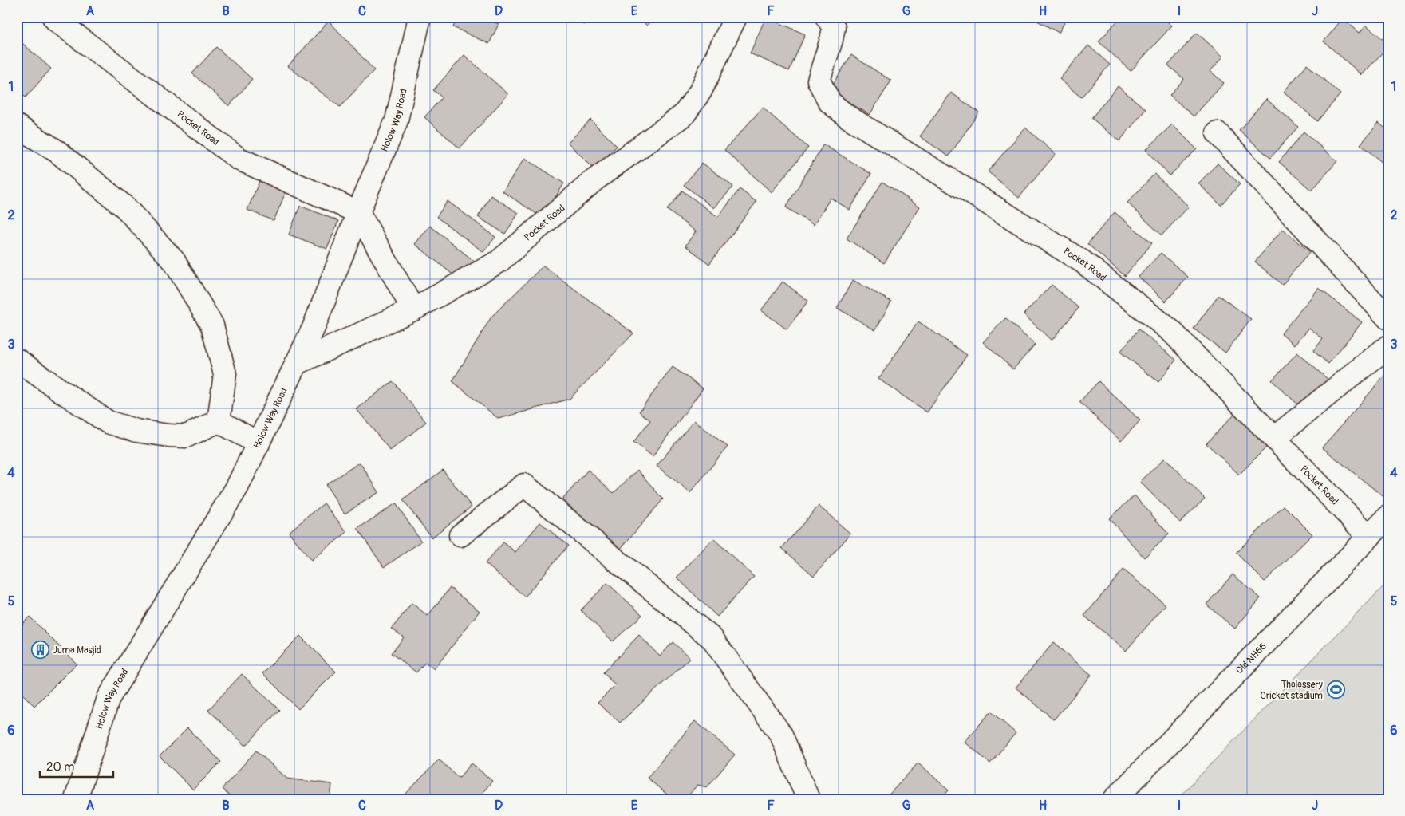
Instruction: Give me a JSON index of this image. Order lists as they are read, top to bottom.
{
  "streets": {
    "street": ["Holow Way Road", "Pocket Road", "Old NH66"]
  },
  "crossings": [
    ["Holow Way Road", "Pocket Road"],
    ["Pocket Road", "Old NH66"]
  ],
  "places": {
    "building": ["Juma Masjid"],
    "sports": ["Thalassery Cricket stadium"]
  },
  "scale_bar": "20 m",
  "grid": {
    "columns": [
      "A",
      "B",
      "C",
      "D",
      "E",
      "F",
      "G",
      "H",
      "I",
      "J"
    ],
    "rows": [
      "1",
      "2",
      "3",
      "4",
      "5",
      "6"
    ]
  }
}
